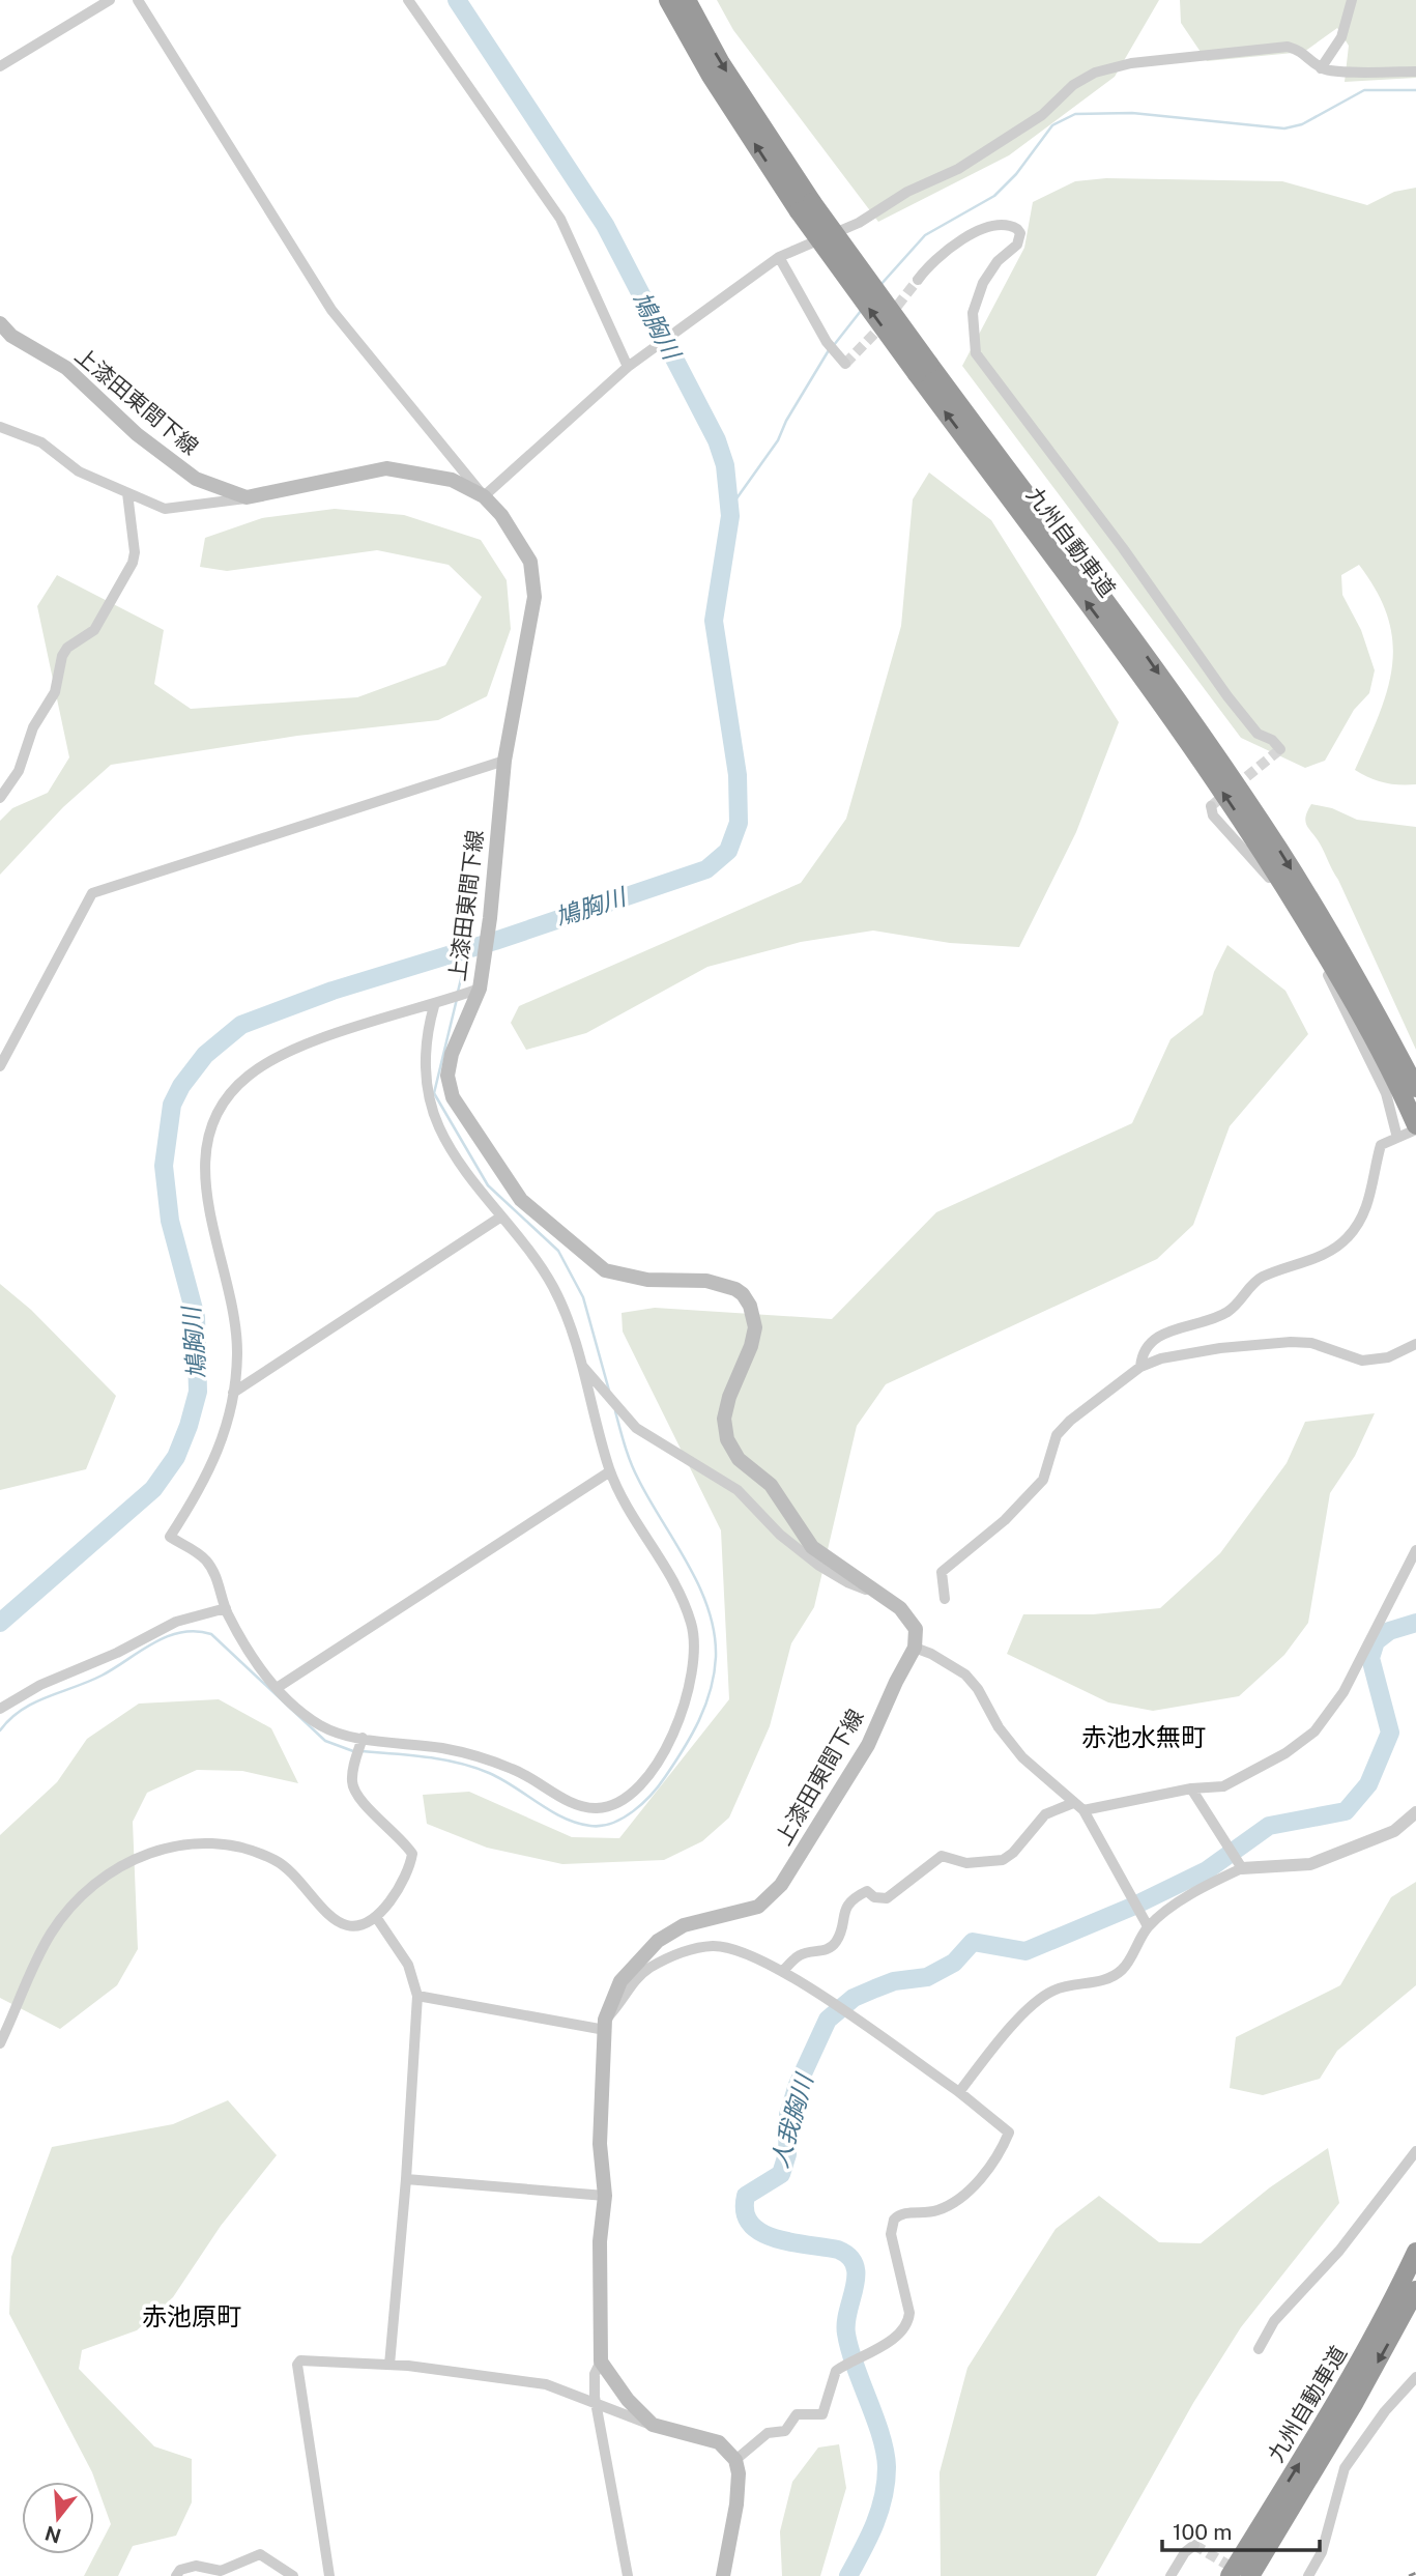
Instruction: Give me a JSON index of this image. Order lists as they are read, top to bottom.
{
  "streets": {
    "highway": ["九州自動車道"],
    "main road": ["上漆田東間下線"]
  },
  "districts": ["赤池水無町", "赤池原町"],
  "water": ["鳩胸川", "人我胸川"],
  "scale_bar": "100 m",
  "north": "bottom"
}
